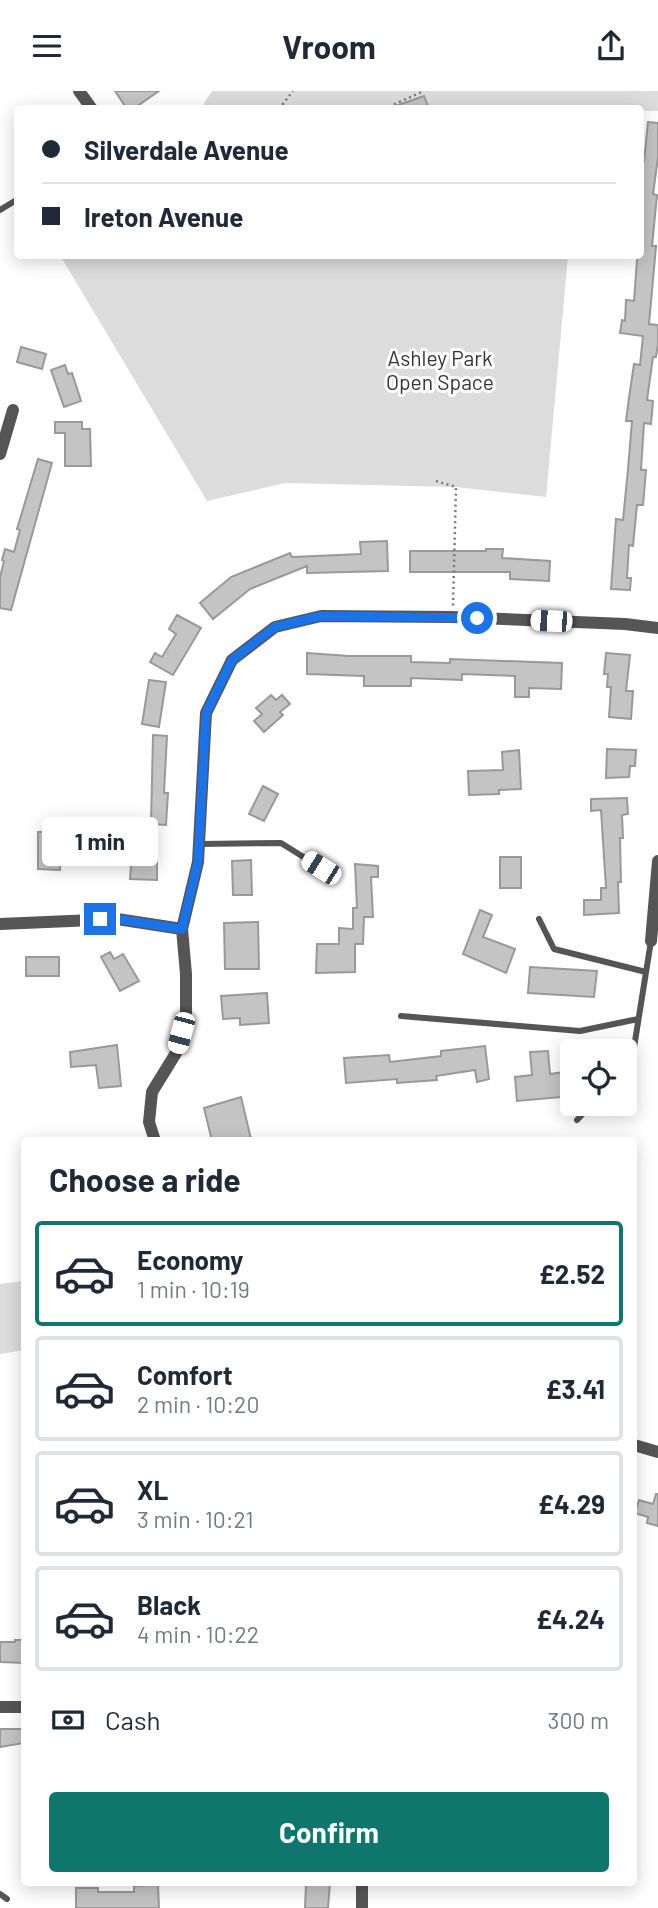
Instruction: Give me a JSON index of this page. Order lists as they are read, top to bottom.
{
  "parks": ["Ashley Park Open Space"],
  "page": {
    "header": "Vroom",
    "banner": ["Silverdale Avenue", "Ireton Avenue"],
    "bubble": "1 min",
    "heading": "Choose a ride",
    "list": [
      {
        "name": "Economy",
        "note": "1 min · 10:19",
        "value": "£2.52"
      },
      {
        "name": "Comfort",
        "note": "2 min · 10:20",
        "value": "£3.41"
      },
      {
        "name": "XL",
        "note": "3 min · 10:21",
        "value": "£4.29"
      },
      {
        "name": "Black",
        "note": "4 min · 10:22",
        "value": "£4.24"
      }
    ],
    "pay": ["Cash", "300 m"],
    "buttons": "Confirm"
  }
}
